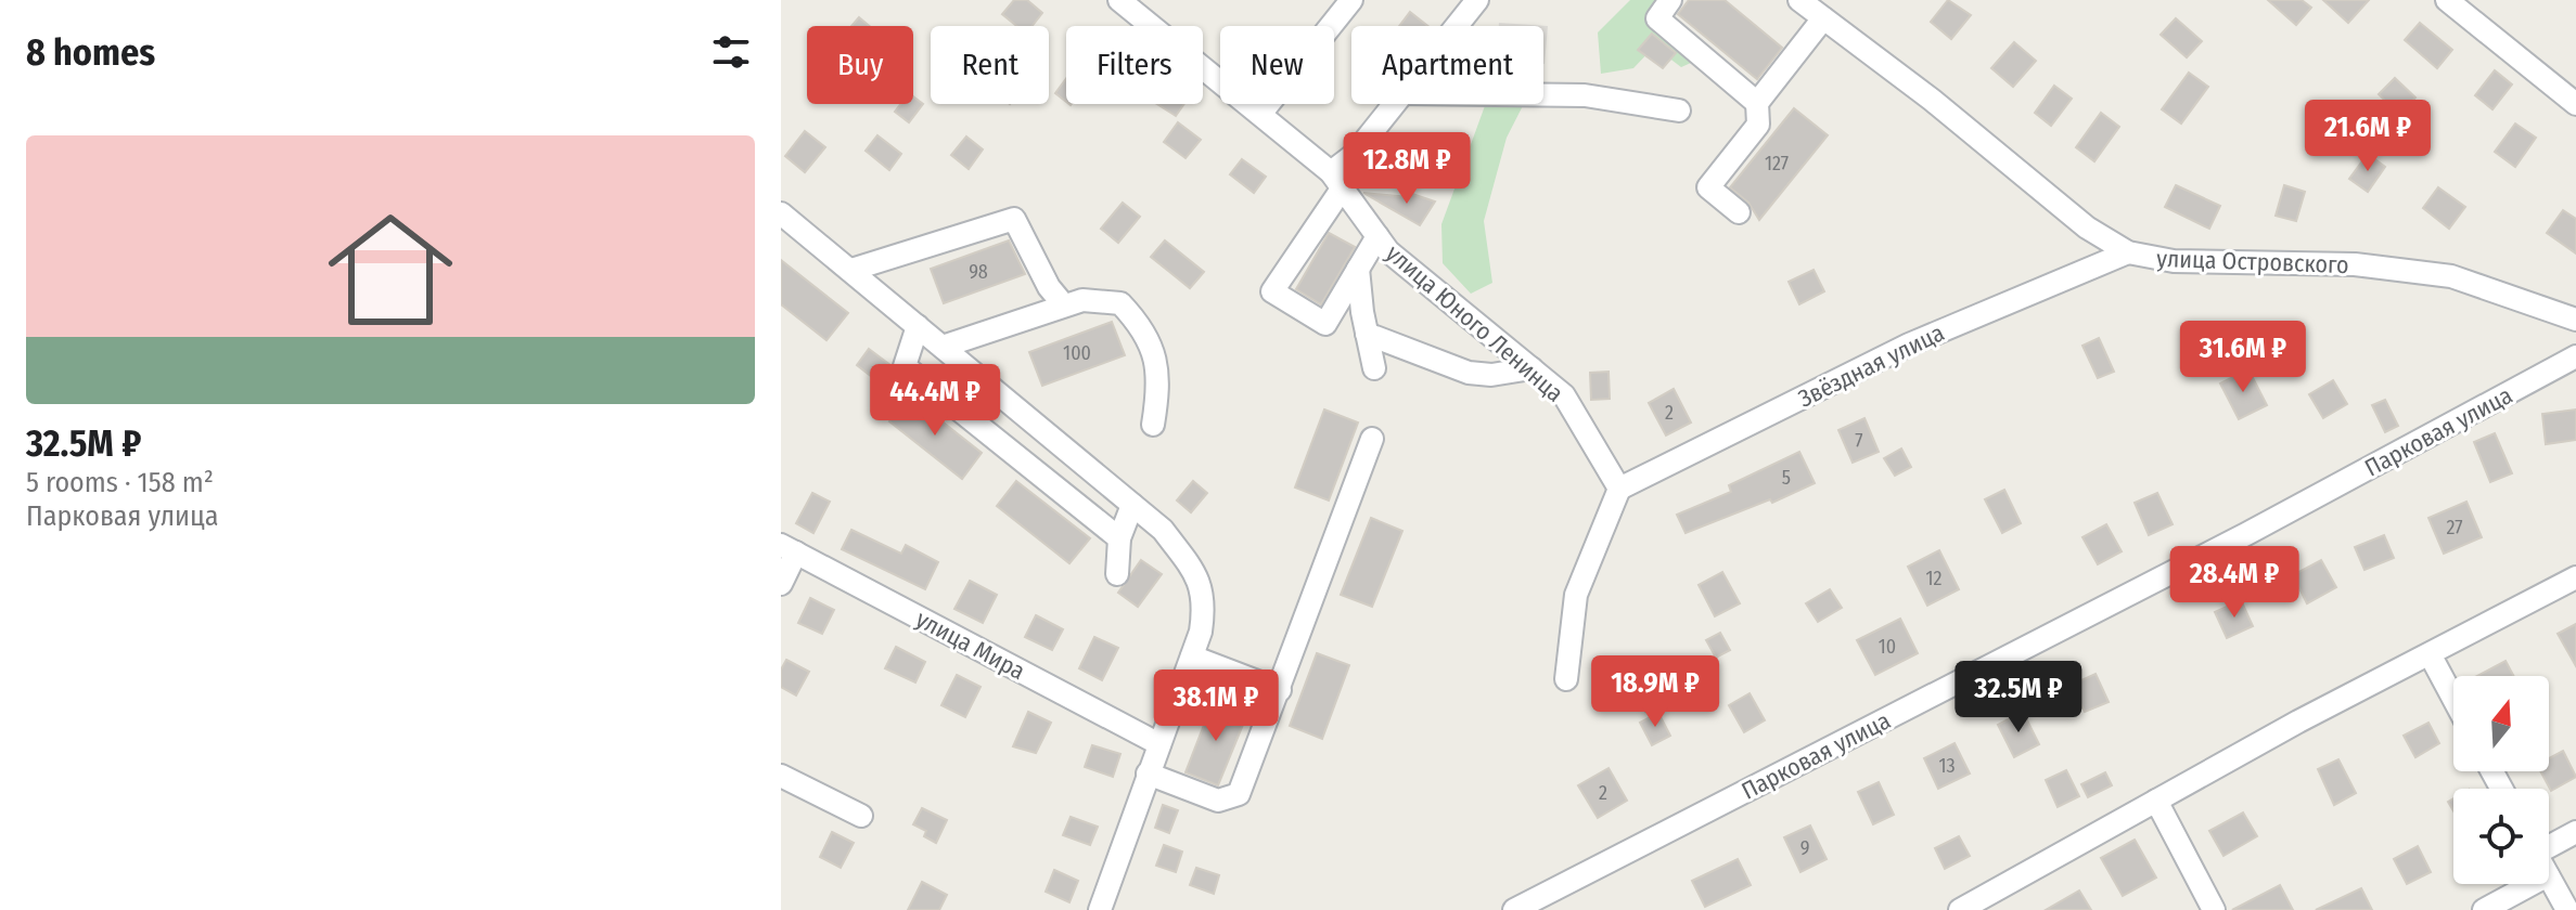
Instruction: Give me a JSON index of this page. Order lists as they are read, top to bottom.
{
  "streets": {
    "street": [
      "улица Островского",
      "улица Юного Ленинца",
      "Звёздная улица",
      "Парковая улица",
      "улица Мира"
    ]
  },
  "crossings": [
    ["улица Островского", "Звёздная улица"],
    ["улица Юного Ленинца", "Звёздная улица"]
  ],
  "house_numbers": [
    "127",
    "98",
    "100",
    "2",
    "7",
    "5",
    "27",
    "12",
    "10",
    "13",
    "2",
    "9"
  ],
  "north": "top",
  "page": {
    "heading": "8 homes",
    "chip": [
      "Buy",
      "Rent",
      "Filters",
      "New",
      "Apartment"
    ],
    "price": [
      "21.6M ₽",
      "12.8M ₽",
      "31.6M ₽",
      "44.4M ₽",
      "28.4M ₽",
      "18.9M ₽",
      "32.5M ₽",
      "38.1M ₽"
    ],
    "list": [
      {
        "name": "32.5M ₽",
        "note": "5 rooms · 158 m² · Парковая улица"
      }
    ]
  }
}
